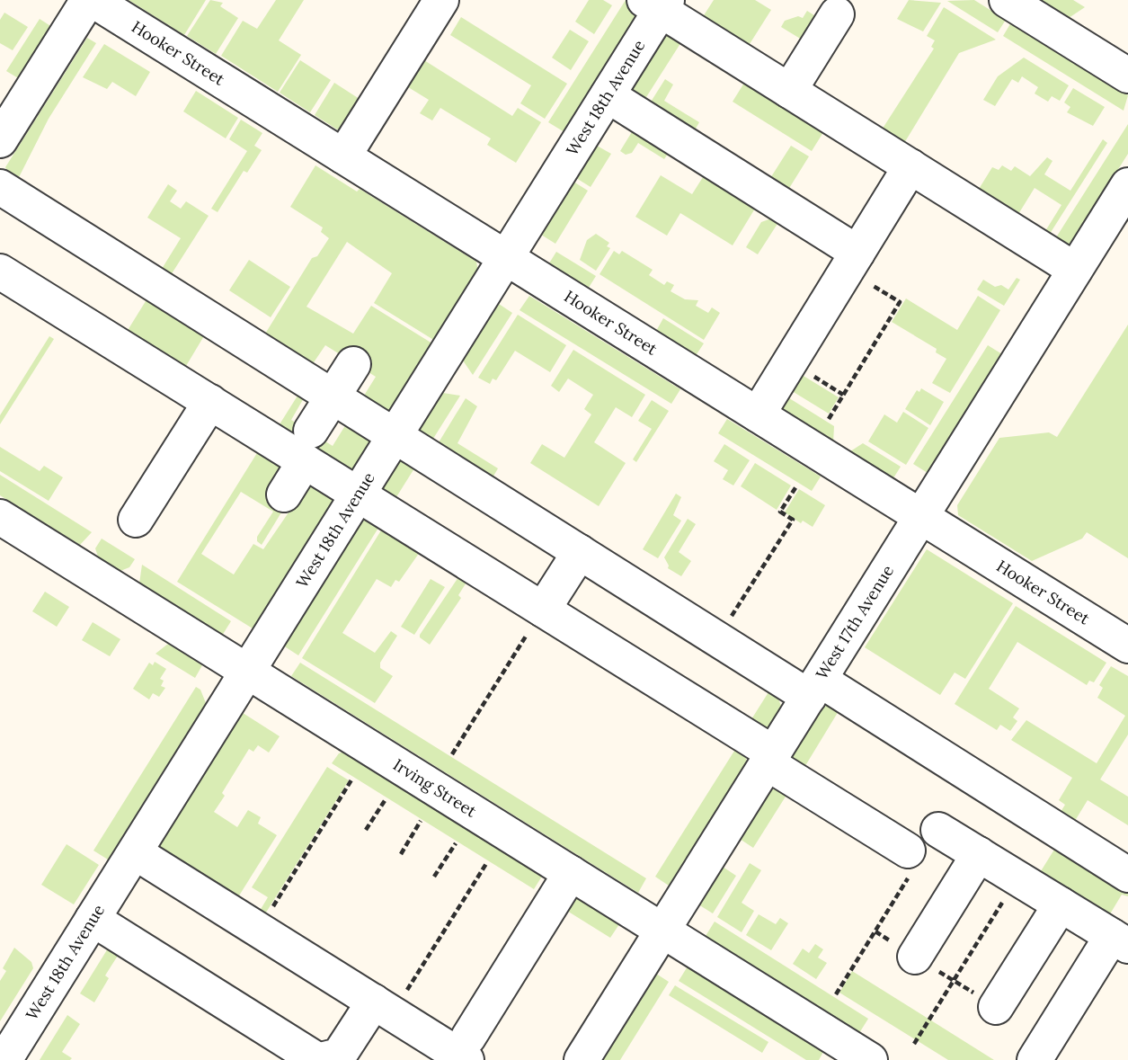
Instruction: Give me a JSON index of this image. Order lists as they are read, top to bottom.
{
  "streets": {
    "street": [
      "Hooker Street",
      "West 18th Avenue",
      "West 17th Avenue",
      "Irving Street"
    ]
  },
  "crossings": [
    ["Hooker Street", "West 18th Avenue"],
    ["Hooker Street", "West 17th Avenue"],
    ["West 18th Avenue", "Irving Street"],
    ["West 17th Avenue", "Irving Street"]
  ]
}
